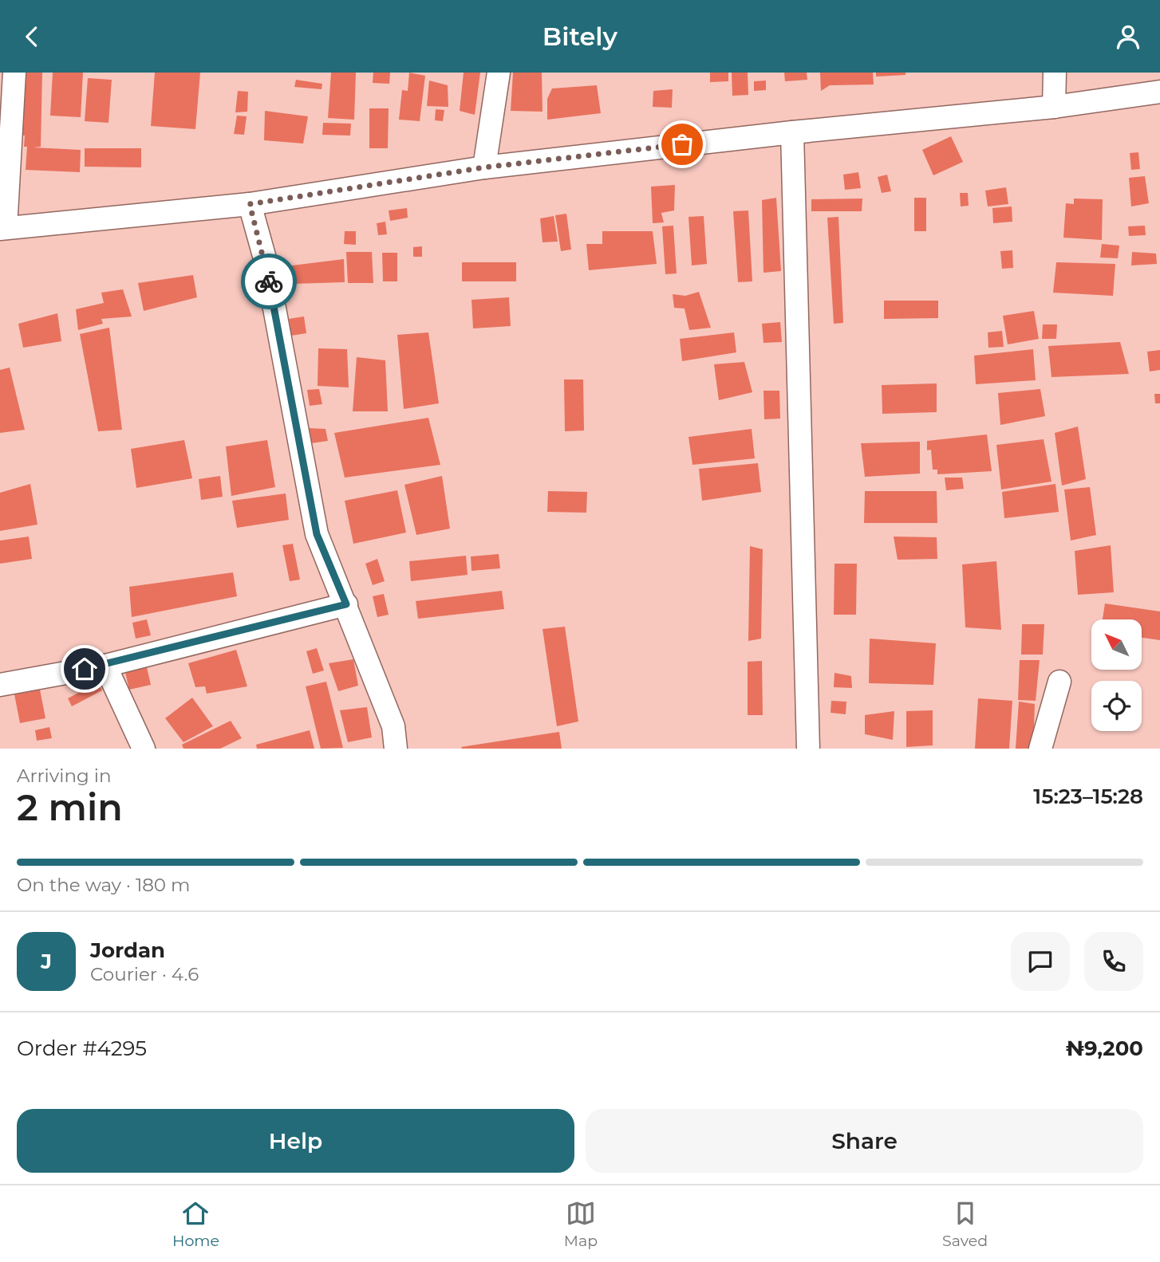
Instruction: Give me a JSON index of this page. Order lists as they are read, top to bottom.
{
  "north": "top left",
  "page": {
    "header": "Bitely",
    "heading": ["2 min", "Arriving in", "15:23–15:28"],
    "panel": [
      "Jordan",
      "Courier · 4.6",
      "Order #4295",
      "₦9,200"
    ],
    "bar": "On the way · 180 m",
    "round": "J",
    "buttons": ["Help", "Share"],
    "tabs": ["Home", "Map", "Saved"]
  }
}
